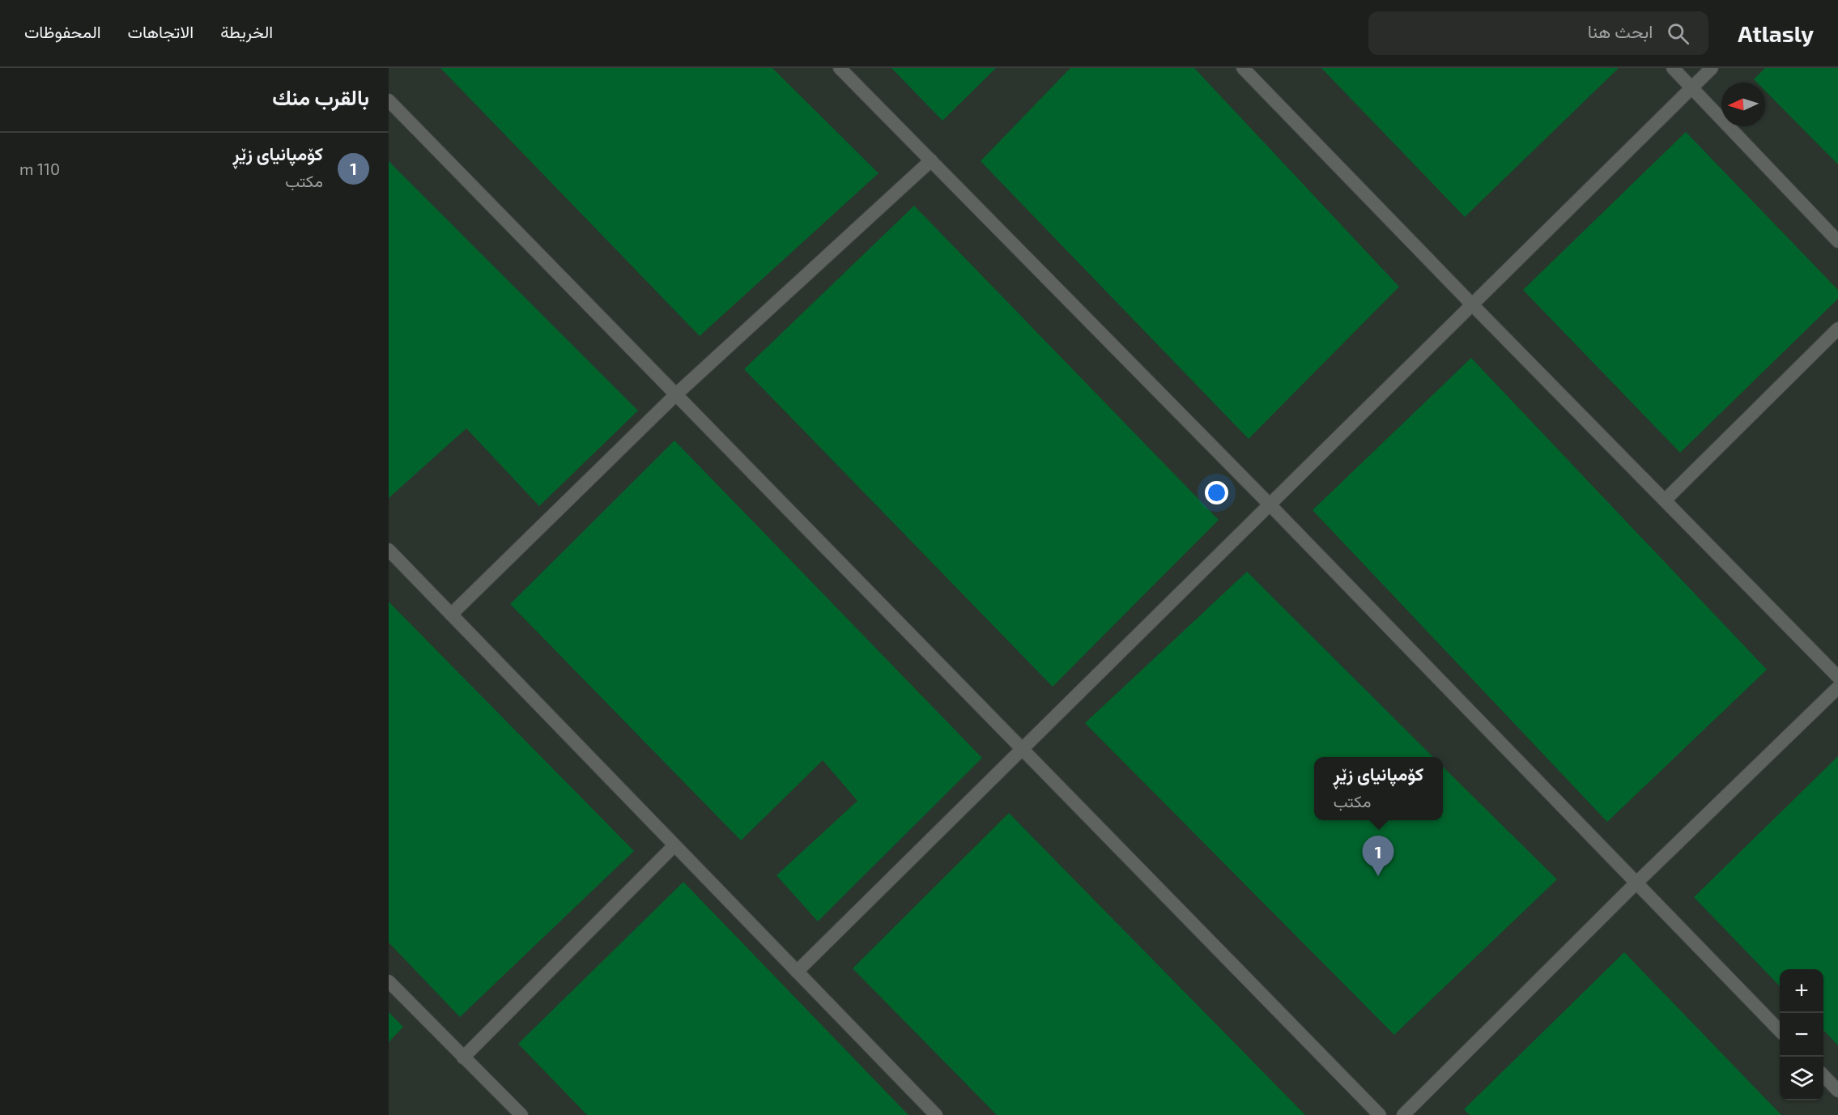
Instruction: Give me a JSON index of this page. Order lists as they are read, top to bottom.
{
  "north": "left",
  "page": {
    "header": "Atlasly",
    "search": "ابحث هنا",
    "nav": ["الخريطة", "الاتجاهات", "المحفوظات"],
    "heading": "بالقرب منك",
    "list": [
      {
        "mark": "1",
        "name": "کۆمپانیای زێڕ",
        "note": "مكتب",
        "value": "110 m"
      }
    ],
    "popup": ["کۆمپانیای زێڕ", "مكتب"],
    "pins": "1",
    "map_buttons": ["+", "−"]
  }
}
